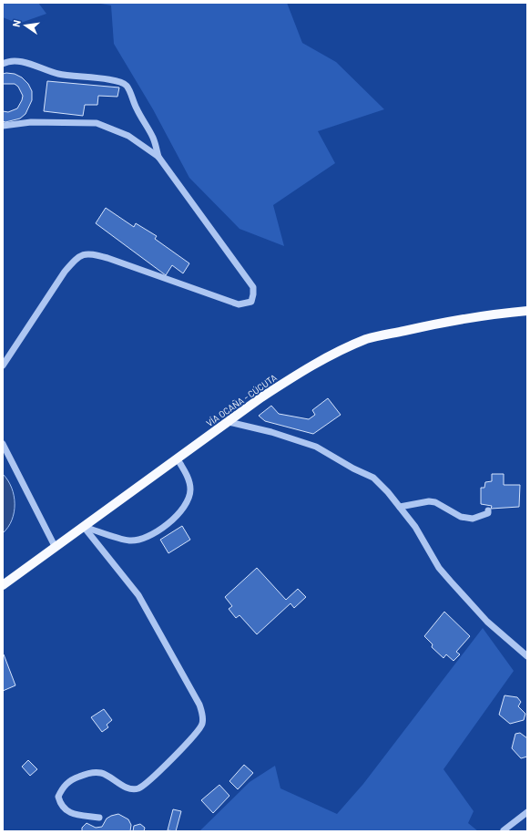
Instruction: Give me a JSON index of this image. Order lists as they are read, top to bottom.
{
  "streets": {
    "main road": ["VÍA OCAÑA - CÚCUTA"]
  },
  "north": "left"
}
